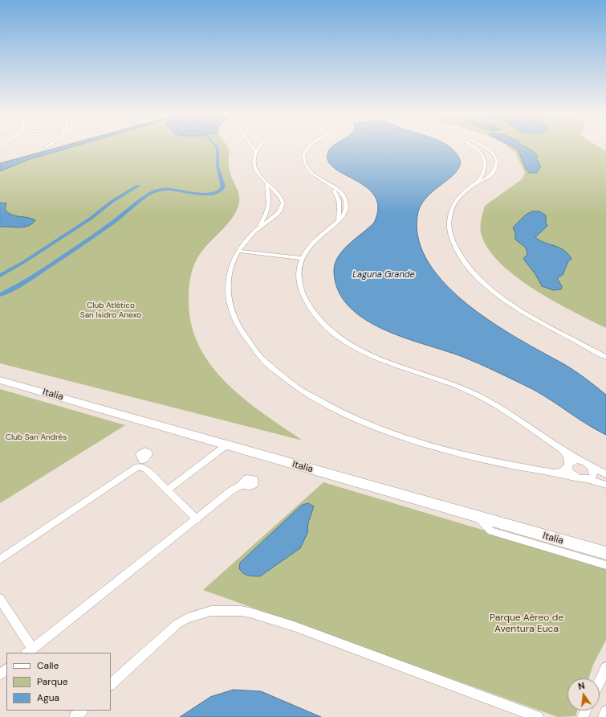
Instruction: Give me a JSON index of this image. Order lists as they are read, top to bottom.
{
  "streets": {
    "street": ["Italia"]
  },
  "water": ["Laguna Grande"],
  "parks": ["Club Atlético San Isidro Anexo", "Club San Andrés", "Parque Aéreo de Aventura Euca"],
  "legend": ["Calle", "Parque", "Agua"],
  "north": "top"
}
